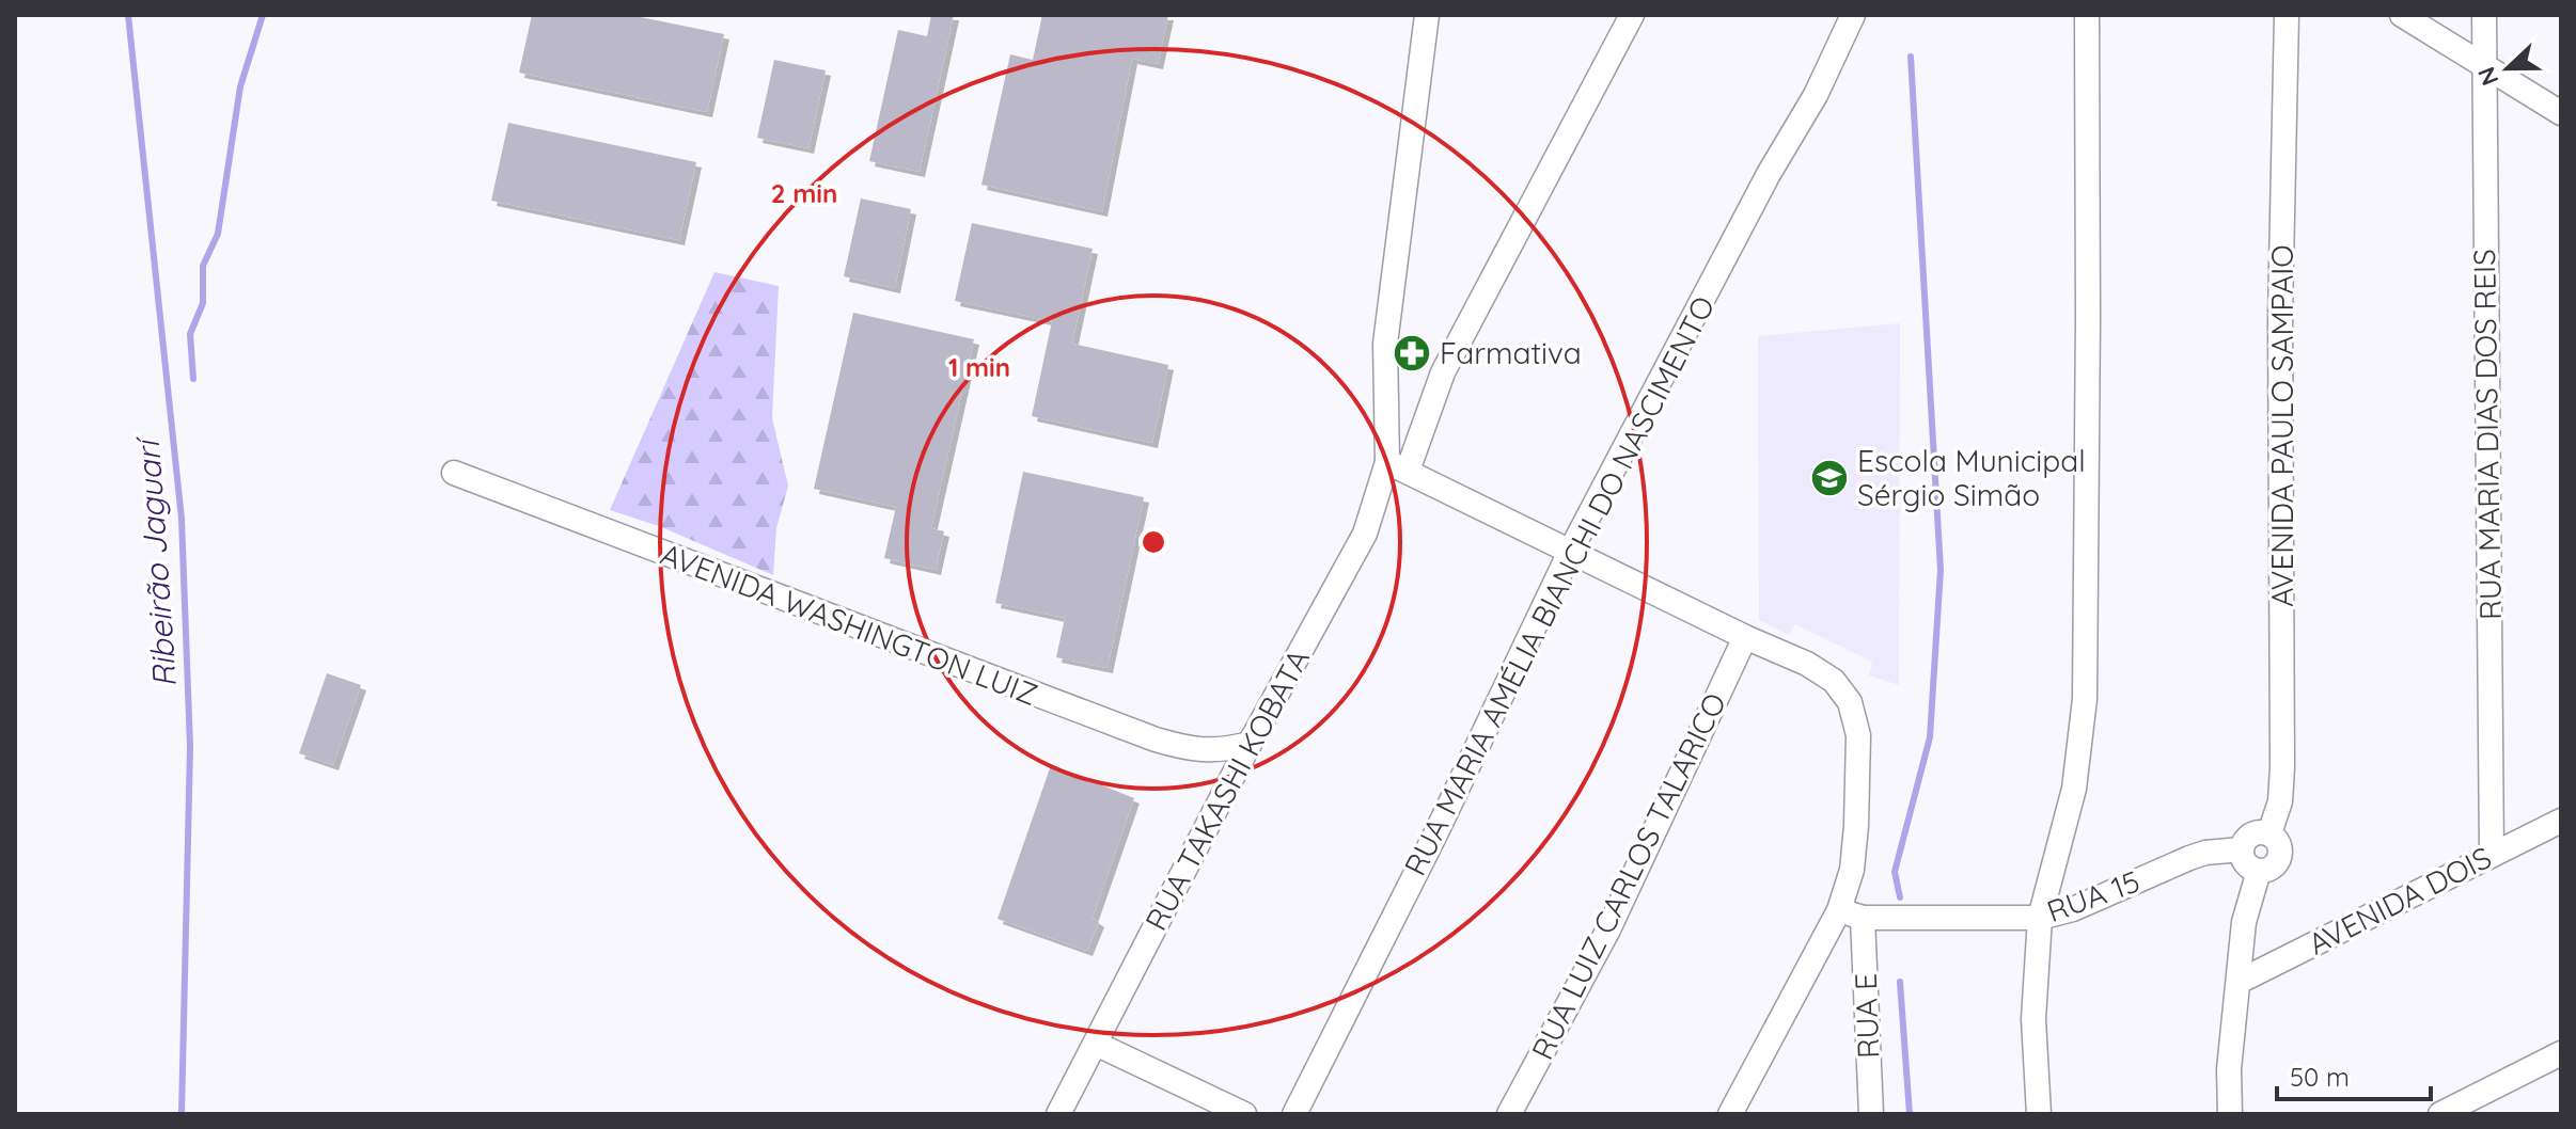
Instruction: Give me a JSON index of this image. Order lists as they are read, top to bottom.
{
  "streets": {
    "street": [
      "AVENIDA PAULO SAMPAIO",
      "RUA MARIA DIAS DOS REIS",
      "RUA MARIA AMÉLIA BIANCHI DO NASCIMENTO",
      "AVENIDA WASHINGTON LUIZ",
      "RUA TAKASHI KOBATA",
      "RUA LUIZ CARLOS TALARICO",
      "RUA 15",
      "AVENIDA DOIS",
      "RUA E"
    ]
  },
  "crossings": [
    ["AVENIDA PAULO SAMPAIO", "RUA 15"],
    ["AVENIDA PAULO SAMPAIO", "AVENIDA DOIS"],
    ["RUA MARIA DIAS DOS REIS", "AVENIDA DOIS"],
    ["AVENIDA WASHINGTON LUIZ", "RUA TAKASHI KOBATA"],
    ["RUA 15", "RUA E"]
  ],
  "water": ["Ribeirão Jaguarí"],
  "places": {
    "pharmacy": ["Farmativa"],
    "school or university": ["Escola Municipal Sérgio Simão"]
  },
  "scale_bar": "50 m",
  "north": "left",
  "rings": ["2 min", "1 min"]
}
